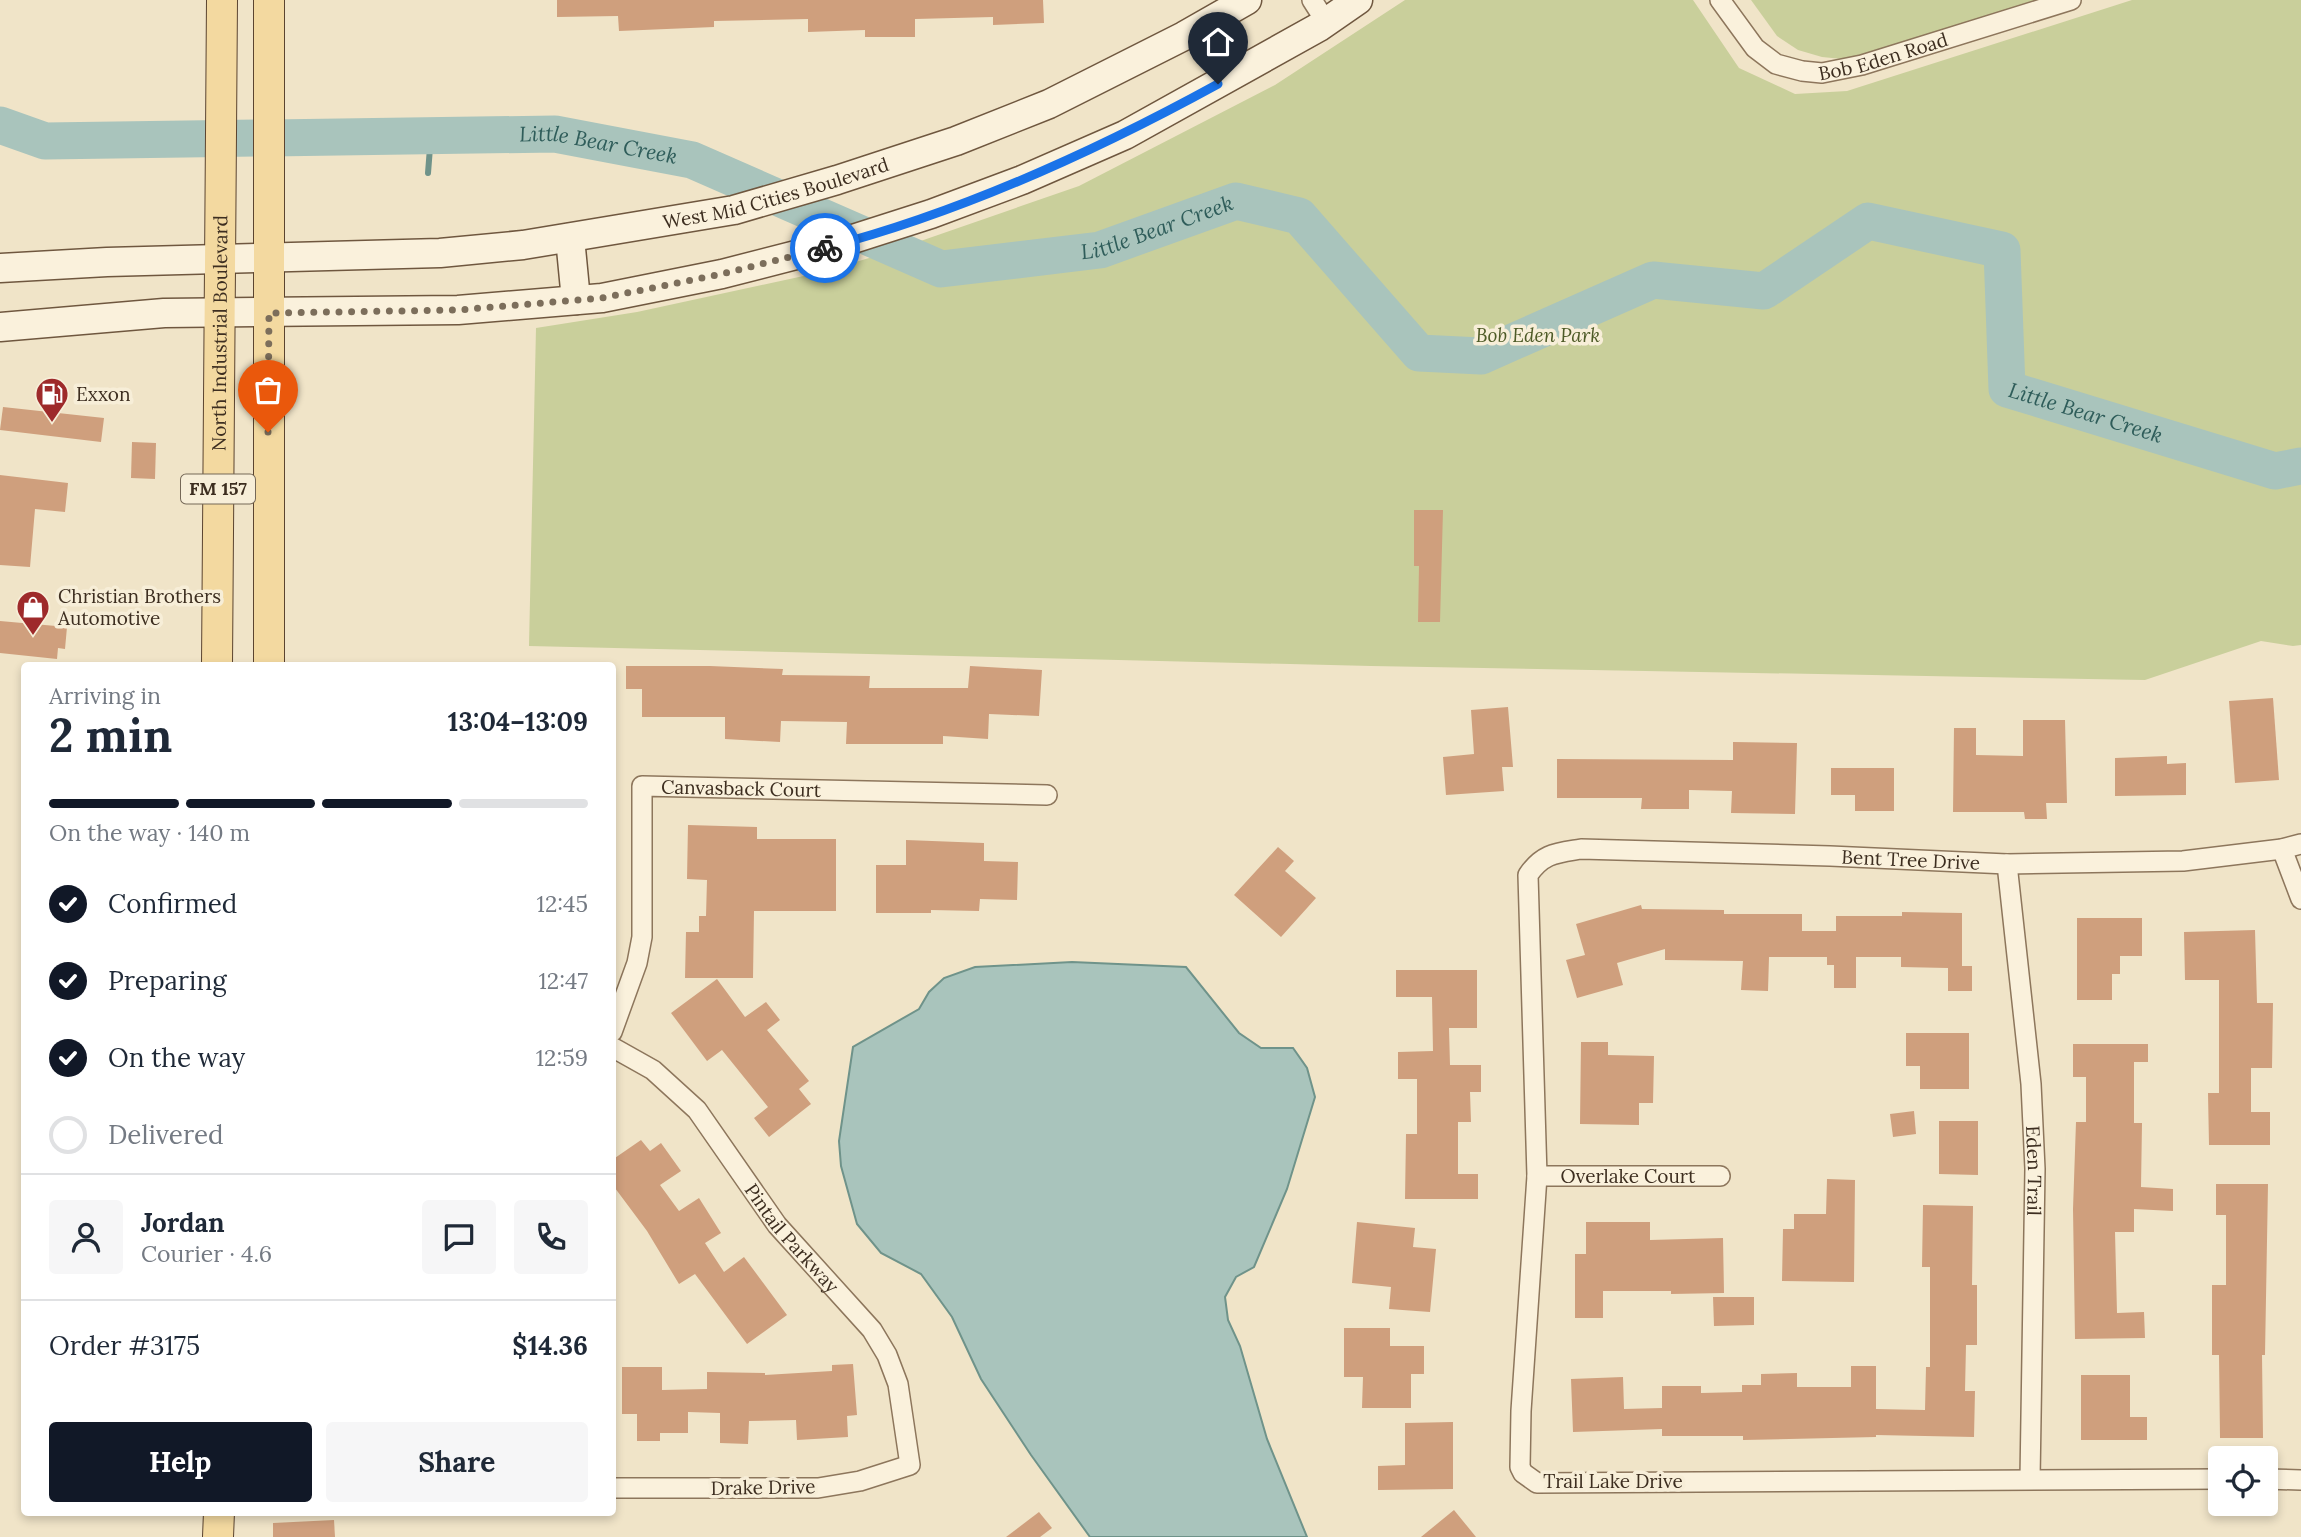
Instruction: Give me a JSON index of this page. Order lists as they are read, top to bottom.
{
  "streets": {
    "main road": ["West Mid Cities Boulevard", "North Industrial Boulevard", "FM 157"],
    "street": [
      "Bob Eden Road",
      "Canvasback Court",
      "Bent Tree Drive",
      "Eden Trail",
      "Overlake Court",
      "Pintail Parkway",
      "Trail Lake Drive",
      "Drake Drive"
    ]
  },
  "crossings": [
    ["West Mid Cities Boulevard", "North Industrial Boulevard"],
    ["West Mid Cities Boulevard", "FM 157"],
    ["Bent Tree Drive", "Eden Trail"],
    ["Bent Tree Drive", "Trail Lake Drive"],
    ["Eden Trail", "Trail Lake Drive"],
    ["Overlake Court", "Trail Lake Drive"],
    ["Pintail Parkway", "Drake Drive"]
  ],
  "water": ["Little Bear Creek"],
  "parks": ["Bob Eden Park"],
  "places": {
    "fuel station": ["Exxon"],
    "shop": ["Christian Brothers Automotive"]
  },
  "page": {
    "heading": ["2 min", "Arriving in", "13:04–13:09"],
    "panel": [
      "Jordan",
      "Courier · 4.6",
      "Order #3175",
      "$14.36"
    ],
    "bar": "On the way · 140 m",
    "list": [
      ["Confirmed", "12:45"],
      ["Preparing", "12:47"],
      ["On the way", "12:59"],
      "Delivered"
    ],
    "buttons": ["Help", "Share"]
  }
}
